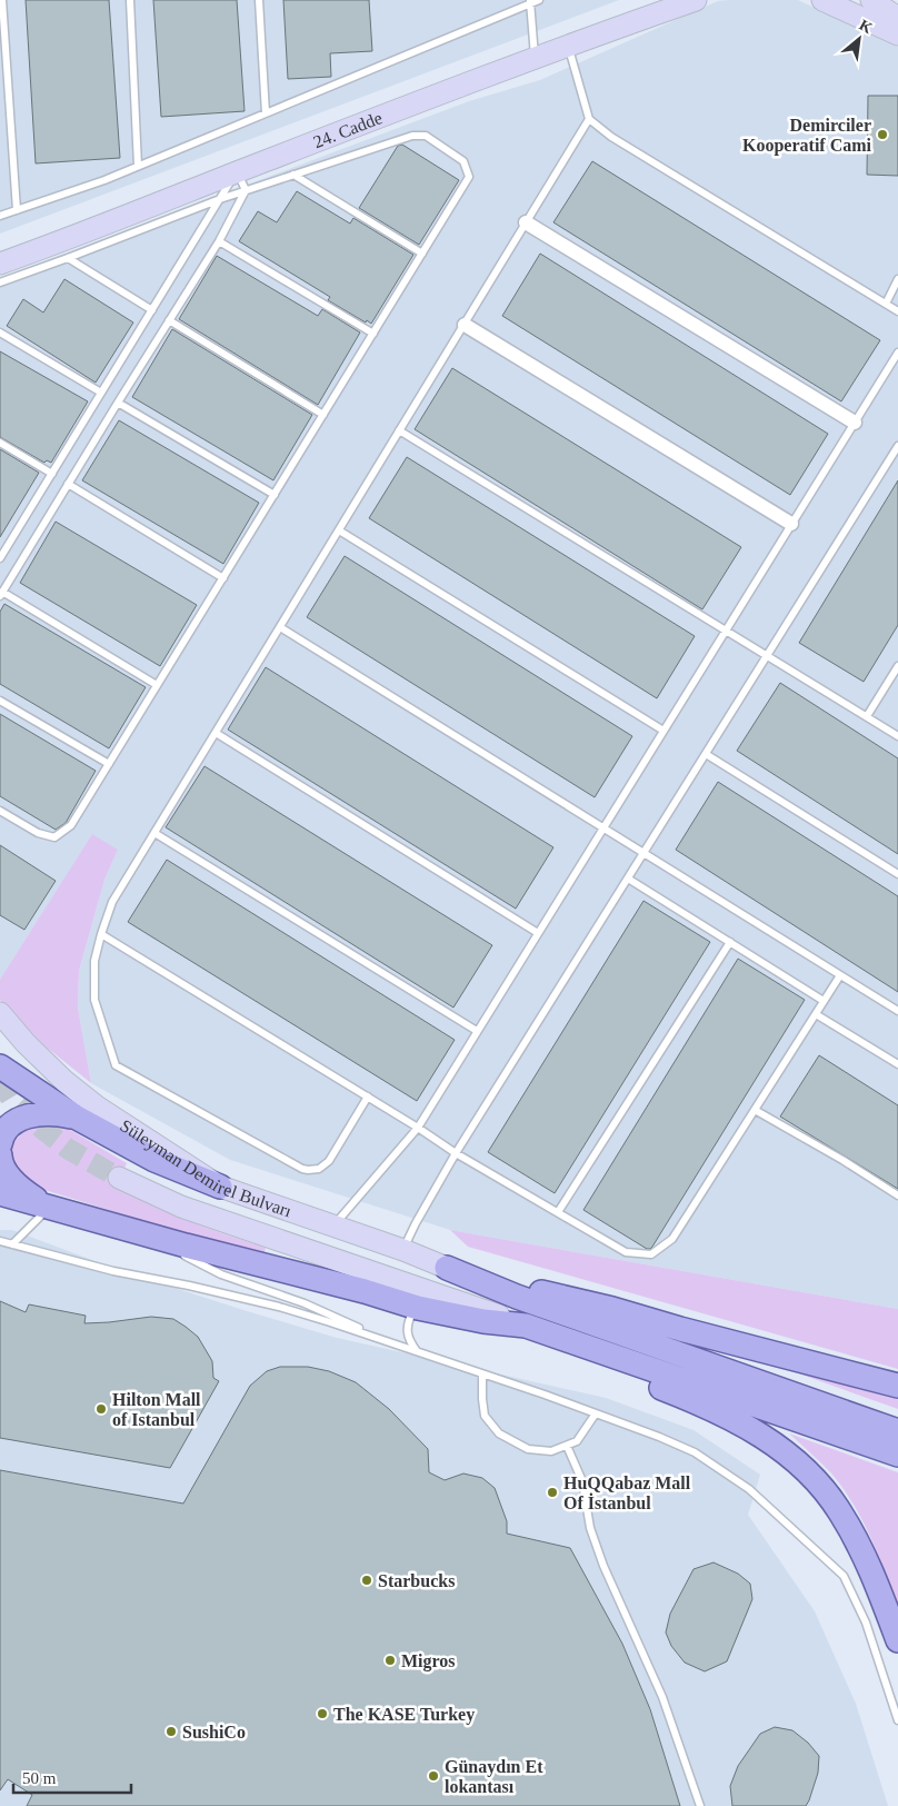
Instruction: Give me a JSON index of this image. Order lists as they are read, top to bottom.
{
  "streets": {
    "main road": ["24. Cadde", "Süleyman Demirel Bulvarı"]
  },
  "places": [
    "Demirciler Kooperatif Cami",
    "Hilton Mall of Istanbul",
    "HuQQabaz Mall Of İstanbul",
    "Starbucks",
    "Migros",
    "The KASE Turkey",
    "SushiCo",
    "Günaydın Et lokantası"
  ],
  "scale_bar": "50 m",
  "north": "top right"
}
